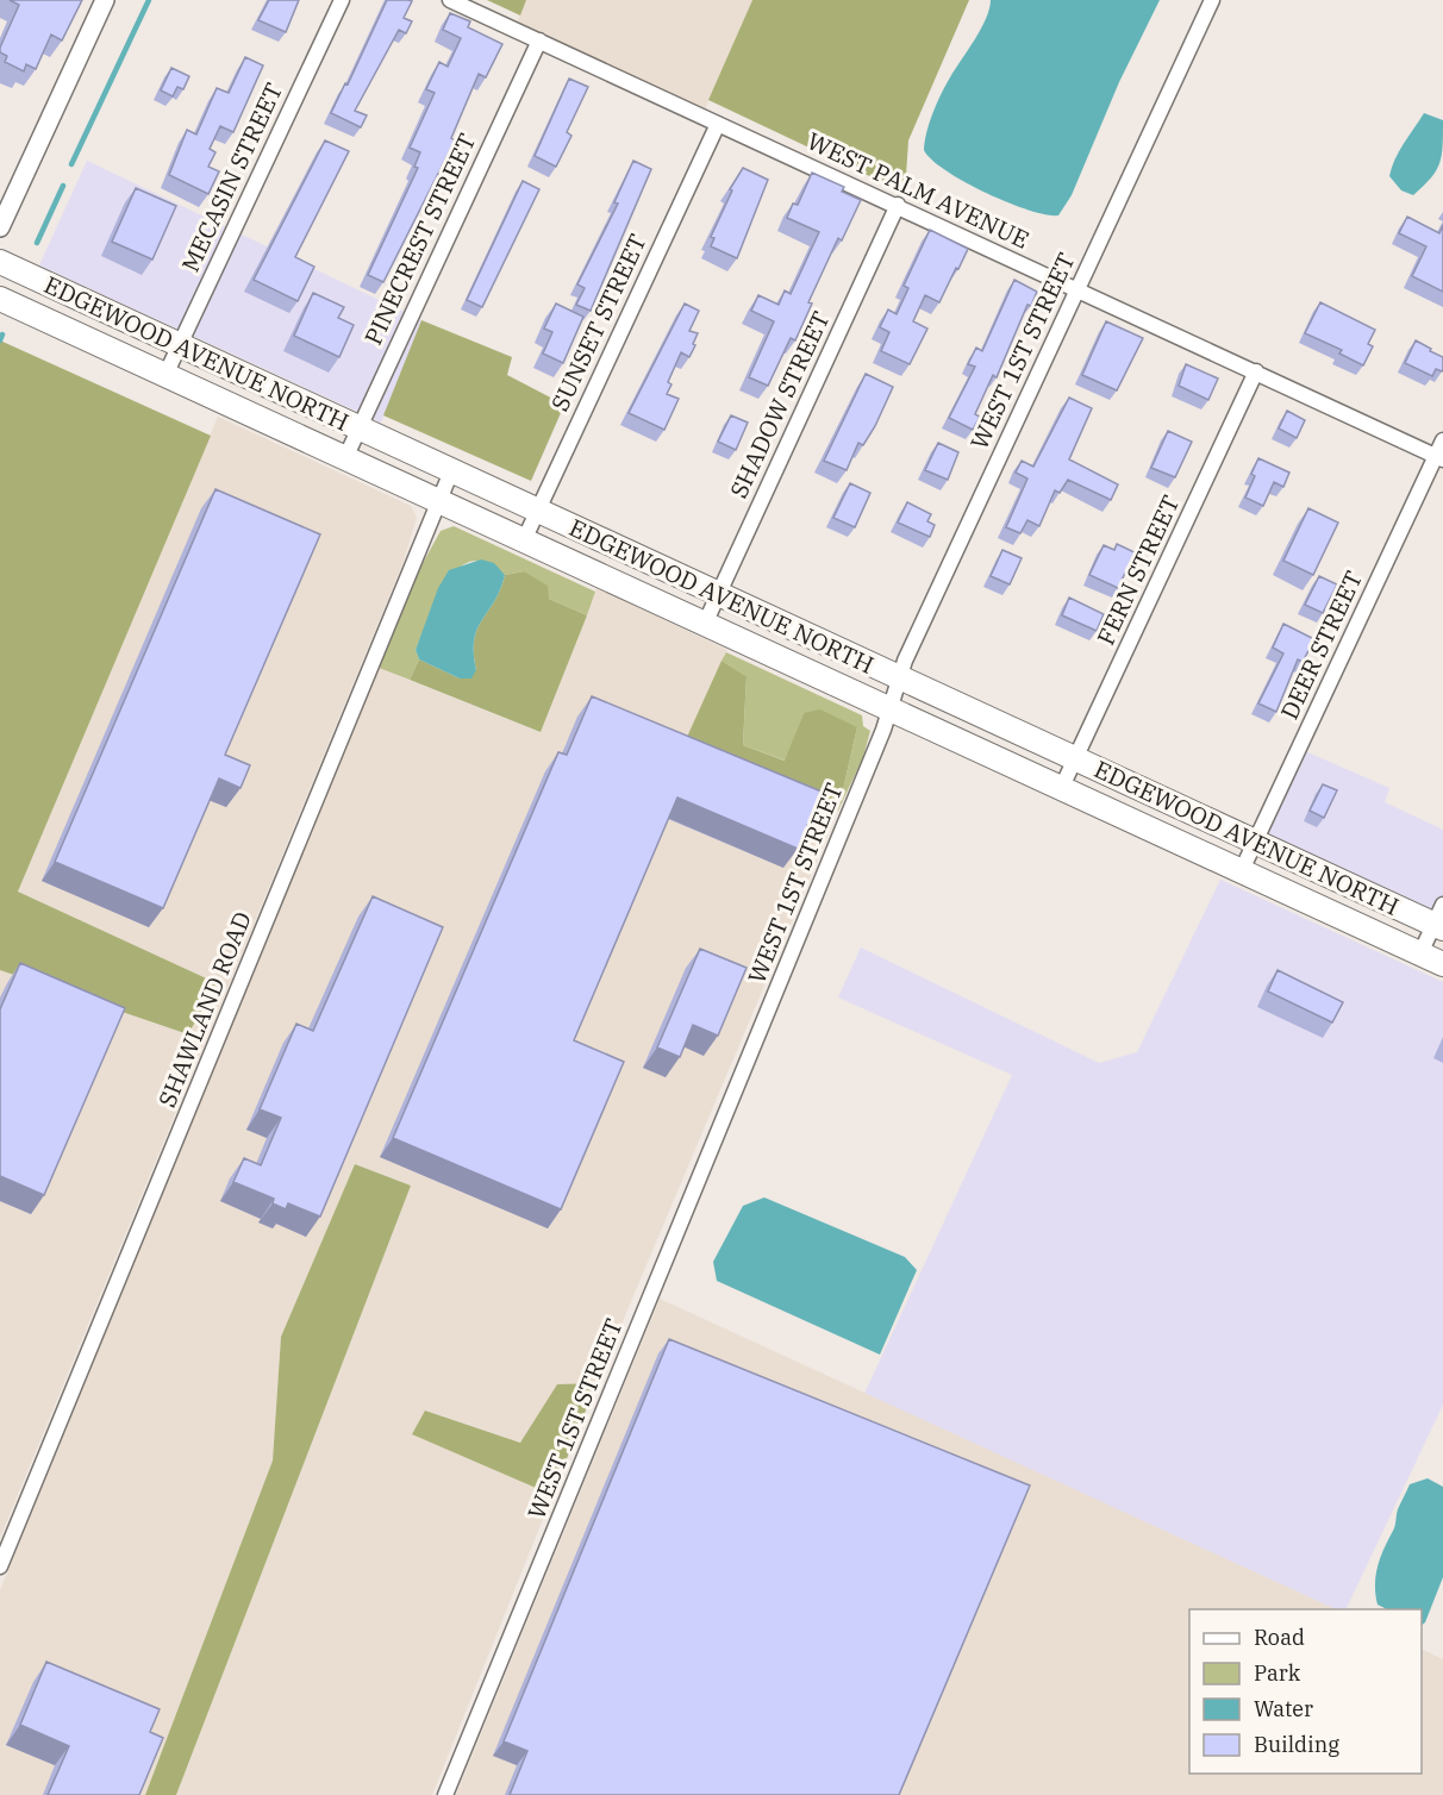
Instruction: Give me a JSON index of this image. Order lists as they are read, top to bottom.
{
  "streets": {
    "main road": ["EDGEWOOD AVENUE NORTH"],
    "street": [
      "MECASIN STREET",
      "WEST PALM AVENUE",
      "PINECREST STREET",
      "SUNSET STREET",
      "WEST 1ST STREET",
      "SHADOW STREET",
      "FERN STREET",
      "DEER STREET",
      "SHAWLAND ROAD"
    ]
  },
  "crossings": [
    ["MECASIN STREET", "EDGEWOOD AVENUE NORTH"],
    ["WEST PALM AVENUE", "PINECREST STREET"],
    ["WEST PALM AVENUE", "SUNSET STREET"],
    ["WEST PALM AVENUE", "WEST 1ST STREET"],
    ["WEST PALM AVENUE", "SHADOW STREET"],
    ["WEST PALM AVENUE", "FERN STREET"],
    ["WEST PALM AVENUE", "DEER STREET"],
    ["PINECREST STREET", "EDGEWOOD AVENUE NORTH"],
    ["SUNSET STREET", "EDGEWOOD AVENUE NORTH"],
    ["WEST 1ST STREET", "EDGEWOOD AVENUE NORTH"],
    ["EDGEWOOD AVENUE NORTH", "SHADOW STREET"],
    ["EDGEWOOD AVENUE NORTH", "FERN STREET"],
    ["EDGEWOOD AVENUE NORTH", "DEER STREET"],
    ["EDGEWOOD AVENUE NORTH", "SHAWLAND ROAD"]
  ],
  "legend": [
    "Road",
    "Park",
    "Water",
    "Building"
  ]
}
